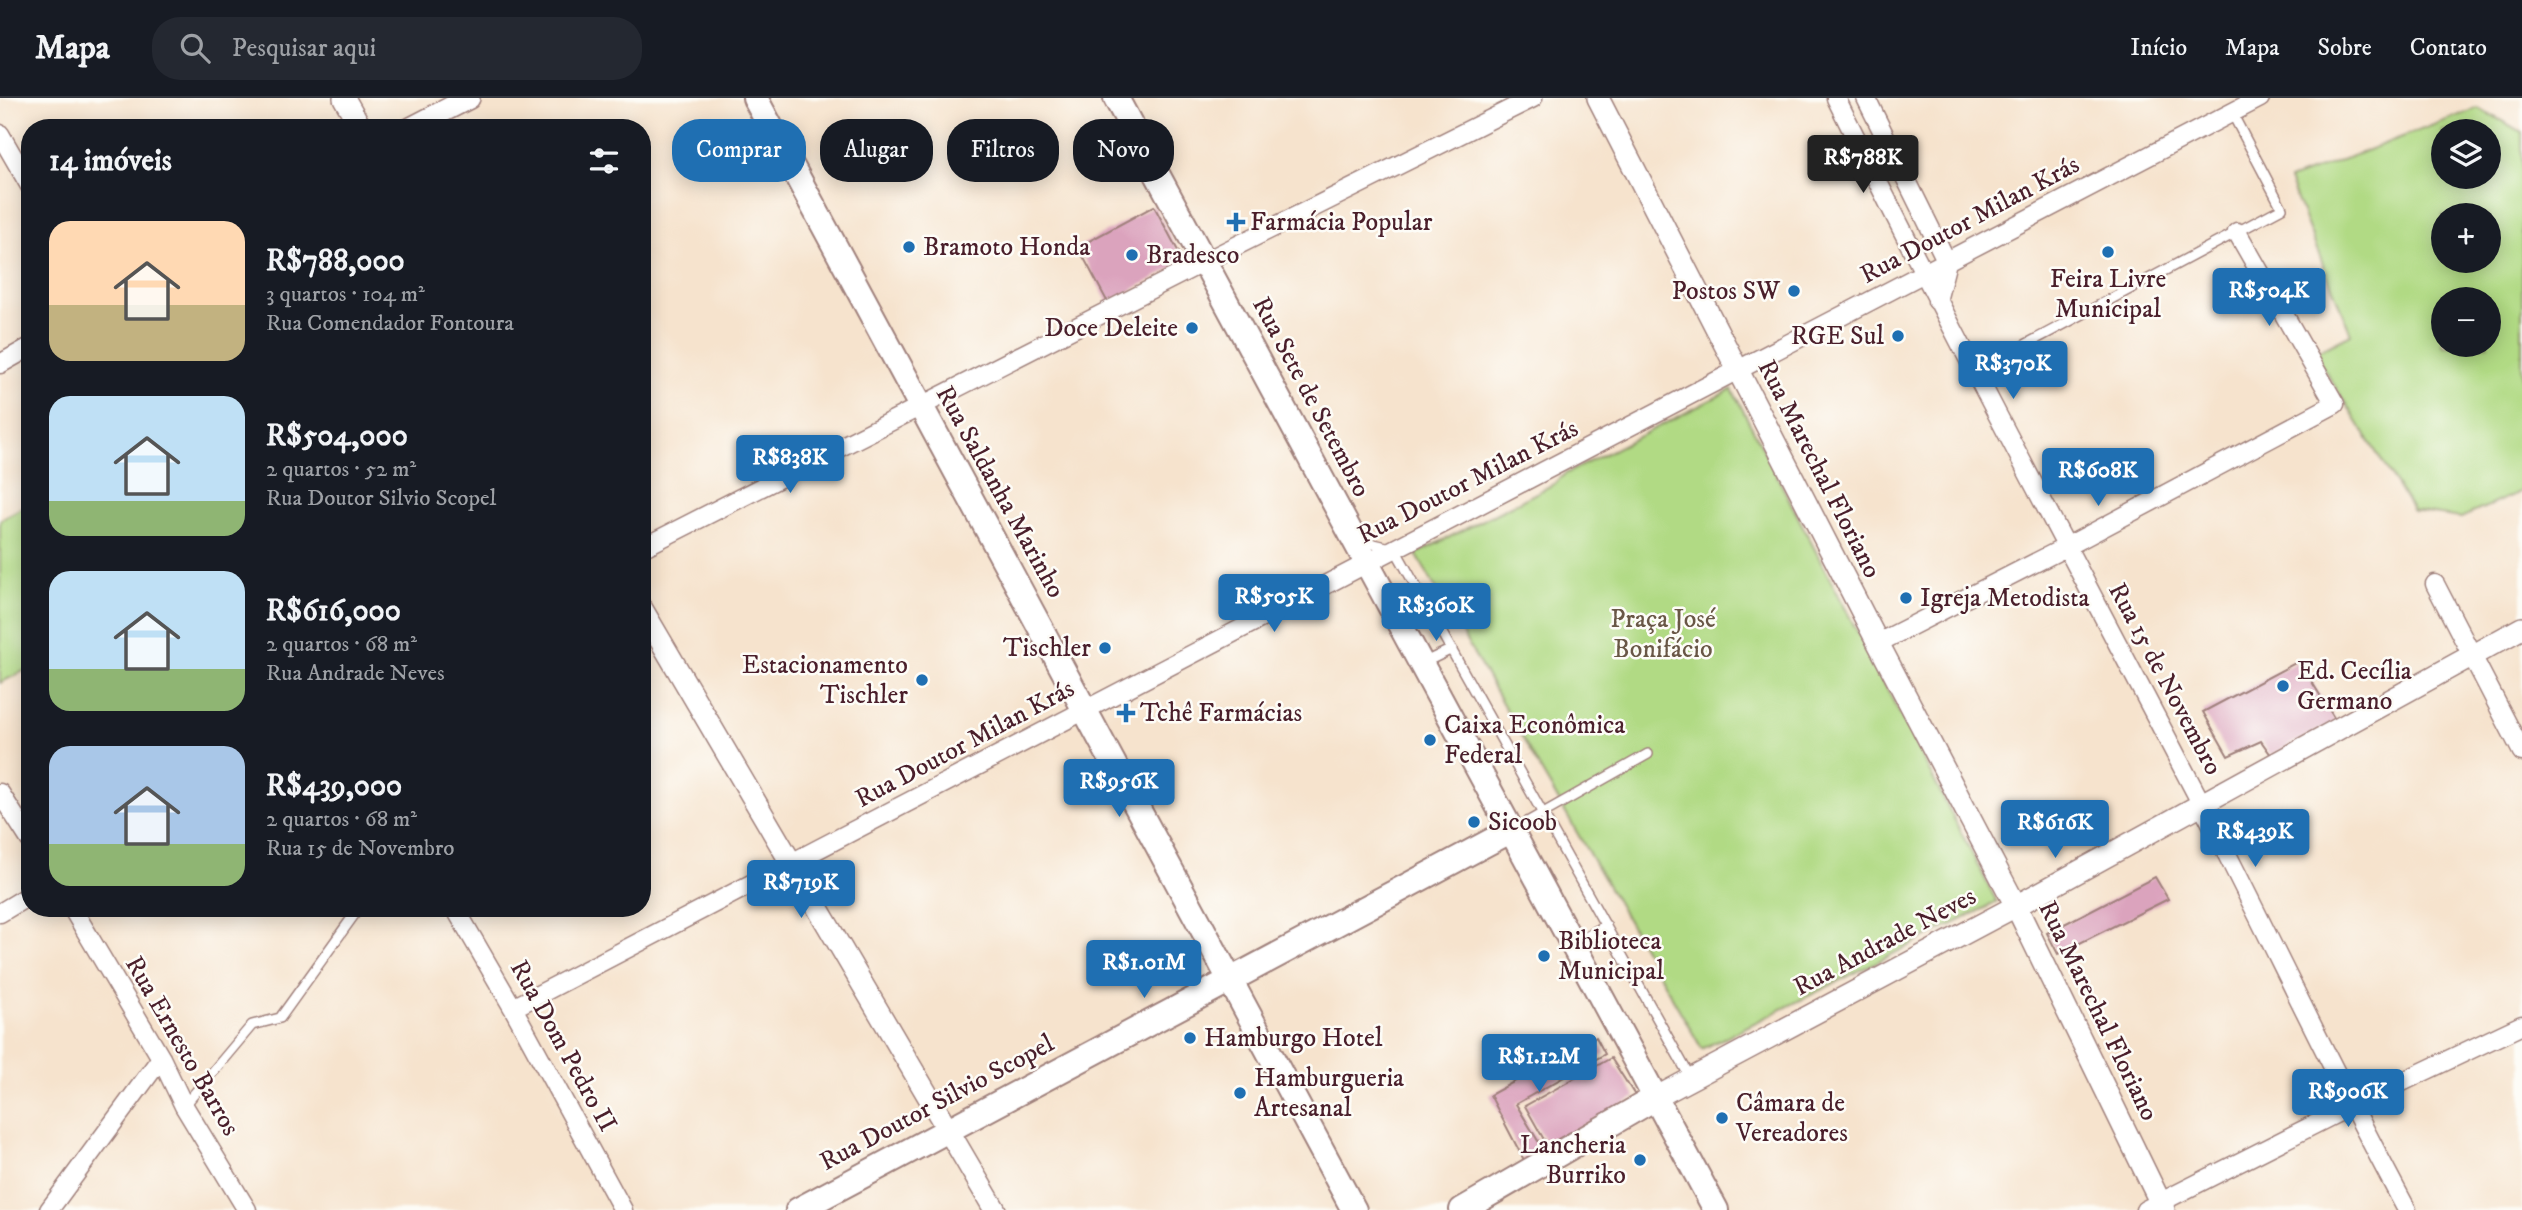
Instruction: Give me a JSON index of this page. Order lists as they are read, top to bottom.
{
  "streets": {
    "main road": [
      "Rua Sete de Setembro",
      "Rua Saldanha Marinho",
      "Rua Andrade Neves",
      "Rua Doutor Silvio Scopel"
    ],
    "street": [
      "Rua Doutor Milan Krás",
      "Rua Marechal Floriano",
      "Rua 15 de Novembro",
      "Rua Ernesto Barros",
      "Rua Dom Pedro II"
    ]
  },
  "crossings": [
    ["Rua Doutor Milan Krás", "Rua Sete de Setembro"],
    ["Rua Doutor Milan Krás", "Rua Marechal Floriano"],
    ["Rua Doutor Milan Krás", "Rua Saldanha Marinho"],
    ["Rua Doutor Milan Krás", "Rua 15 de Novembro"],
    ["Rua Doutor Milan Krás", "Rua Dom Pedro II"],
    ["Rua Sete de Setembro", "Rua Andrade Neves"],
    ["Rua Sete de Setembro", "Rua Doutor Silvio Scopel"],
    ["Rua Marechal Floriano", "Rua Andrade Neves"],
    ["Rua Saldanha Marinho", "Rua Doutor Silvio Scopel"],
    ["Rua 15 de Novembro", "Rua Andrade Neves"]
  ],
  "parks": ["Praça José Bonifácio"],
  "places": {
    "health": ["Farmácia Popular", "Tchê Farmácias"],
    "other": [
      "Bramoto Honda",
      "Feira Livre Municipal",
      "Bradesco",
      "Postos SW",
      "Doce Deleite",
      "RGE Sul",
      "Igreja Metodista",
      "Tischler",
      "Estacionamento Tischler",
      "Ed. Cecília Germano",
      "Caixa Econômica Federal",
      "Sicoob",
      "Biblioteca Municipal",
      "Hamburgo Hotel",
      "Hamburgueria Artesanal",
      "Câmara de Vereadores",
      "Lancheria Burriko"
    ]
  },
  "page": {
    "header": "Mapa",
    "search": "Pesquisar aqui",
    "nav": [
      "Início",
      "Mapa",
      "Sobre",
      "Contato"
    ],
    "map_buttons": ["+", "−"],
    "chip": [
      "Comprar",
      "Alugar",
      "Filtros",
      "Novo"
    ],
    "heading": "14 imóveis",
    "price": [
      "R$788K",
      "R$504K",
      "R$370K",
      "R$838K",
      "R$608K",
      "R$505K",
      "R$360K",
      "R$956K",
      "R$616K",
      "R$439K",
      "R$719K",
      "R$1.01M",
      "R$1.12M",
      "R$906K"
    ],
    "list": [
      {
        "name": "R$788,000",
        "note": "3 quartos · 104 m² · Rua Comendador Fontoura"
      },
      {
        "name": "R$504,000",
        "note": "2 quartos · 52 m² · Rua Doutor Silvio Scopel"
      },
      {
        "name": "R$616,000",
        "note": "2 quartos · 68 m² · Rua Andrade Neves"
      },
      {
        "name": "R$439,000",
        "note": "2 quartos · 68 m² · Rua 15 de Novembro"
      }
    ]
  }
}
